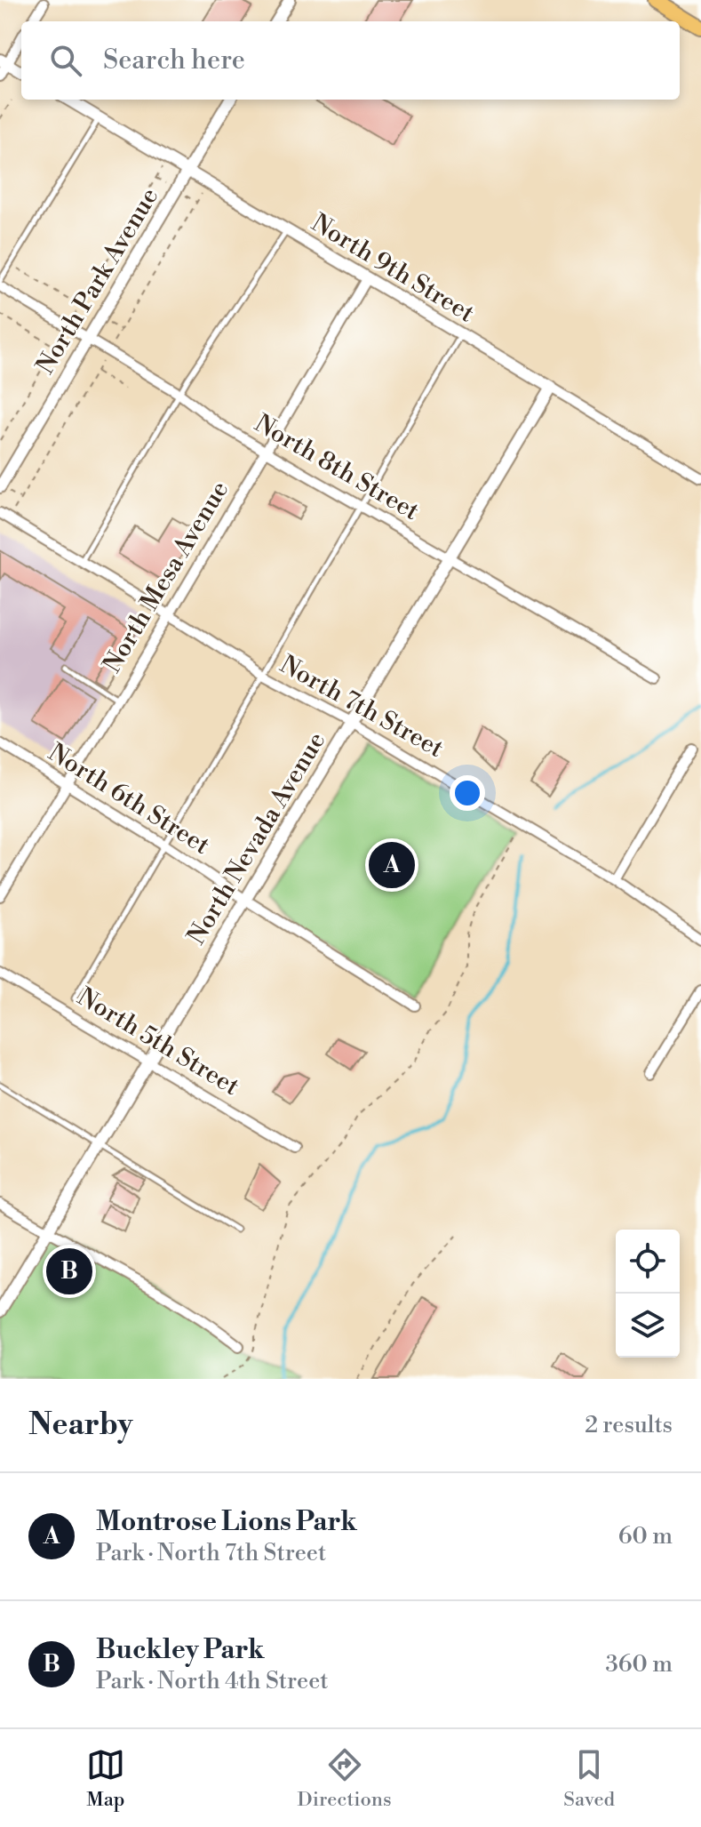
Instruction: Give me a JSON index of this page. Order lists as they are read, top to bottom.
{
  "streets": {
    "street": [
      "North 9th Street",
      "North Park Avenue",
      "North 8th Street",
      "North Mesa Avenue",
      "North 7th Street",
      "North 6th Street",
      "North Nevada Avenue",
      "North 5th Street"
    ]
  },
  "crossings": [
    ["North 9th Street", "North Park Avenue"],
    ["North 9th Street", "North Mesa Avenue"],
    ["North 9th Street", "North Nevada Avenue"],
    ["North Park Avenue", "North 8th Street"],
    ["North 8th Street", "North Mesa Avenue"],
    ["North 8th Street", "North Nevada Avenue"],
    ["North Mesa Avenue", "North 7th Street"],
    ["North Mesa Avenue", "North 6th Street"],
    ["North 7th Street", "North Nevada Avenue"],
    ["North 6th Street", "North Nevada Avenue"],
    ["North Nevada Avenue", "North 5th Street"]
  ],
  "page": {
    "search": "Search here",
    "pins": ["A", "B"],
    "heading": ["Nearby", "2 results"],
    "list": [
      {
        "mark": "A",
        "name": "Montrose Lions Park",
        "note": "Park · North 7th Street",
        "value": "60 m"
      },
      {
        "mark": "B",
        "name": "Buckley Park",
        "note": "Park · North 4th Street",
        "value": "360 m"
      }
    ],
    "nav": ["Map", "Directions", "Saved"]
  }
}
